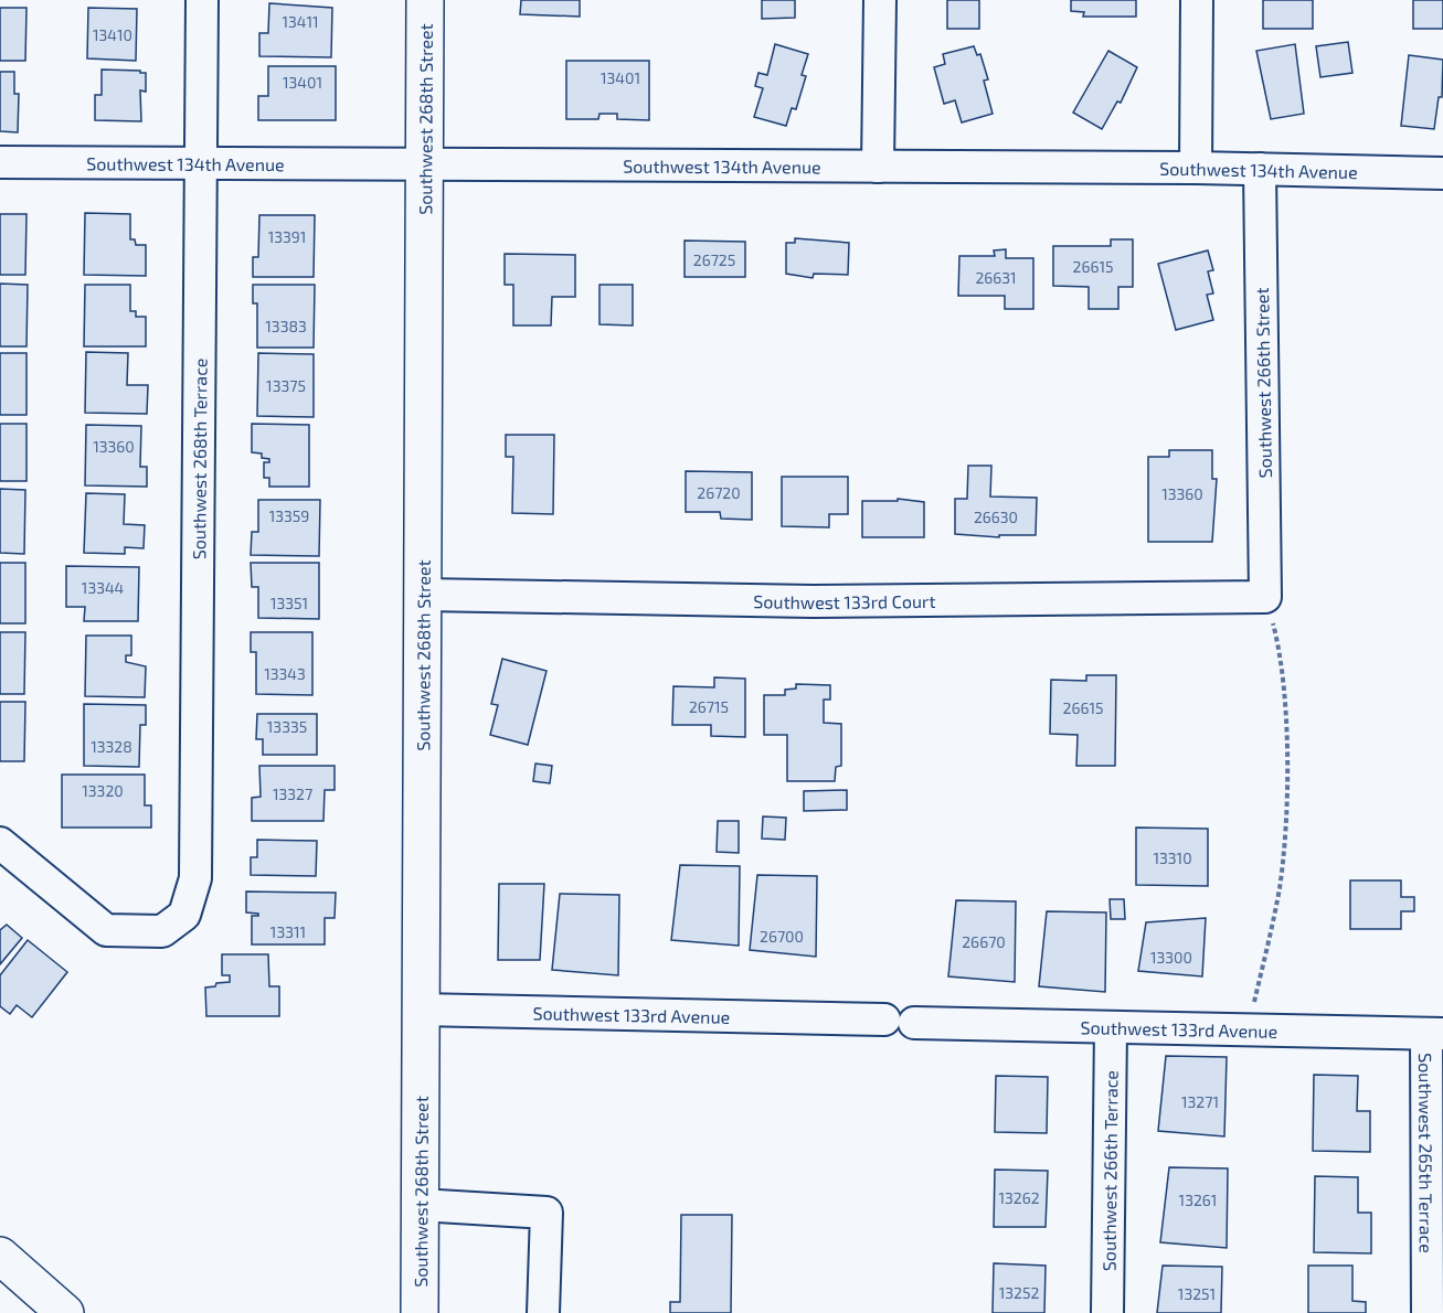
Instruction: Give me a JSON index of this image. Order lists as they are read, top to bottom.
{
  "streets": {
    "main road": ["Southwest 268th Street"],
    "street": [
      "Southwest 134th Avenue",
      "Southwest 266th Street",
      "Southwest 268th Terrace",
      "Southwest 133rd Court",
      "Southwest 133rd Avenue",
      "Southwest 265th Terrace",
      "Southwest 266th Terrace"
    ]
  },
  "crossings": [
    ["Southwest 268th Street", "Southwest 134th Avenue"],
    ["Southwest 268th Street", "Southwest 133rd Court"],
    ["Southwest 268th Street", "Southwest 133rd Avenue"],
    ["Southwest 134th Avenue", "Southwest 266th Street"],
    ["Southwest 134th Avenue", "Southwest 268th Terrace"],
    ["Southwest 266th Street", "Southwest 133rd Court"],
    ["Southwest 133rd Avenue", "Southwest 265th Terrace"],
    ["Southwest 133rd Avenue", "Southwest 266th Terrace"]
  ],
  "house_numbers": [
    "13411",
    "13410",
    "13401",
    "13401",
    "13391",
    "26725",
    "26615",
    "26631",
    "13383",
    "13375",
    "13360",
    "26720",
    "13360",
    "13359",
    "26630",
    "13344",
    "13351",
    "13343",
    "26715",
    "26615",
    "13335",
    "13328",
    "13320",
    "13327",
    "13310",
    "13311",
    "26700",
    "26670",
    "13300",
    "13271",
    "13262",
    "13261",
    "13252",
    "13251"
  ]
}
